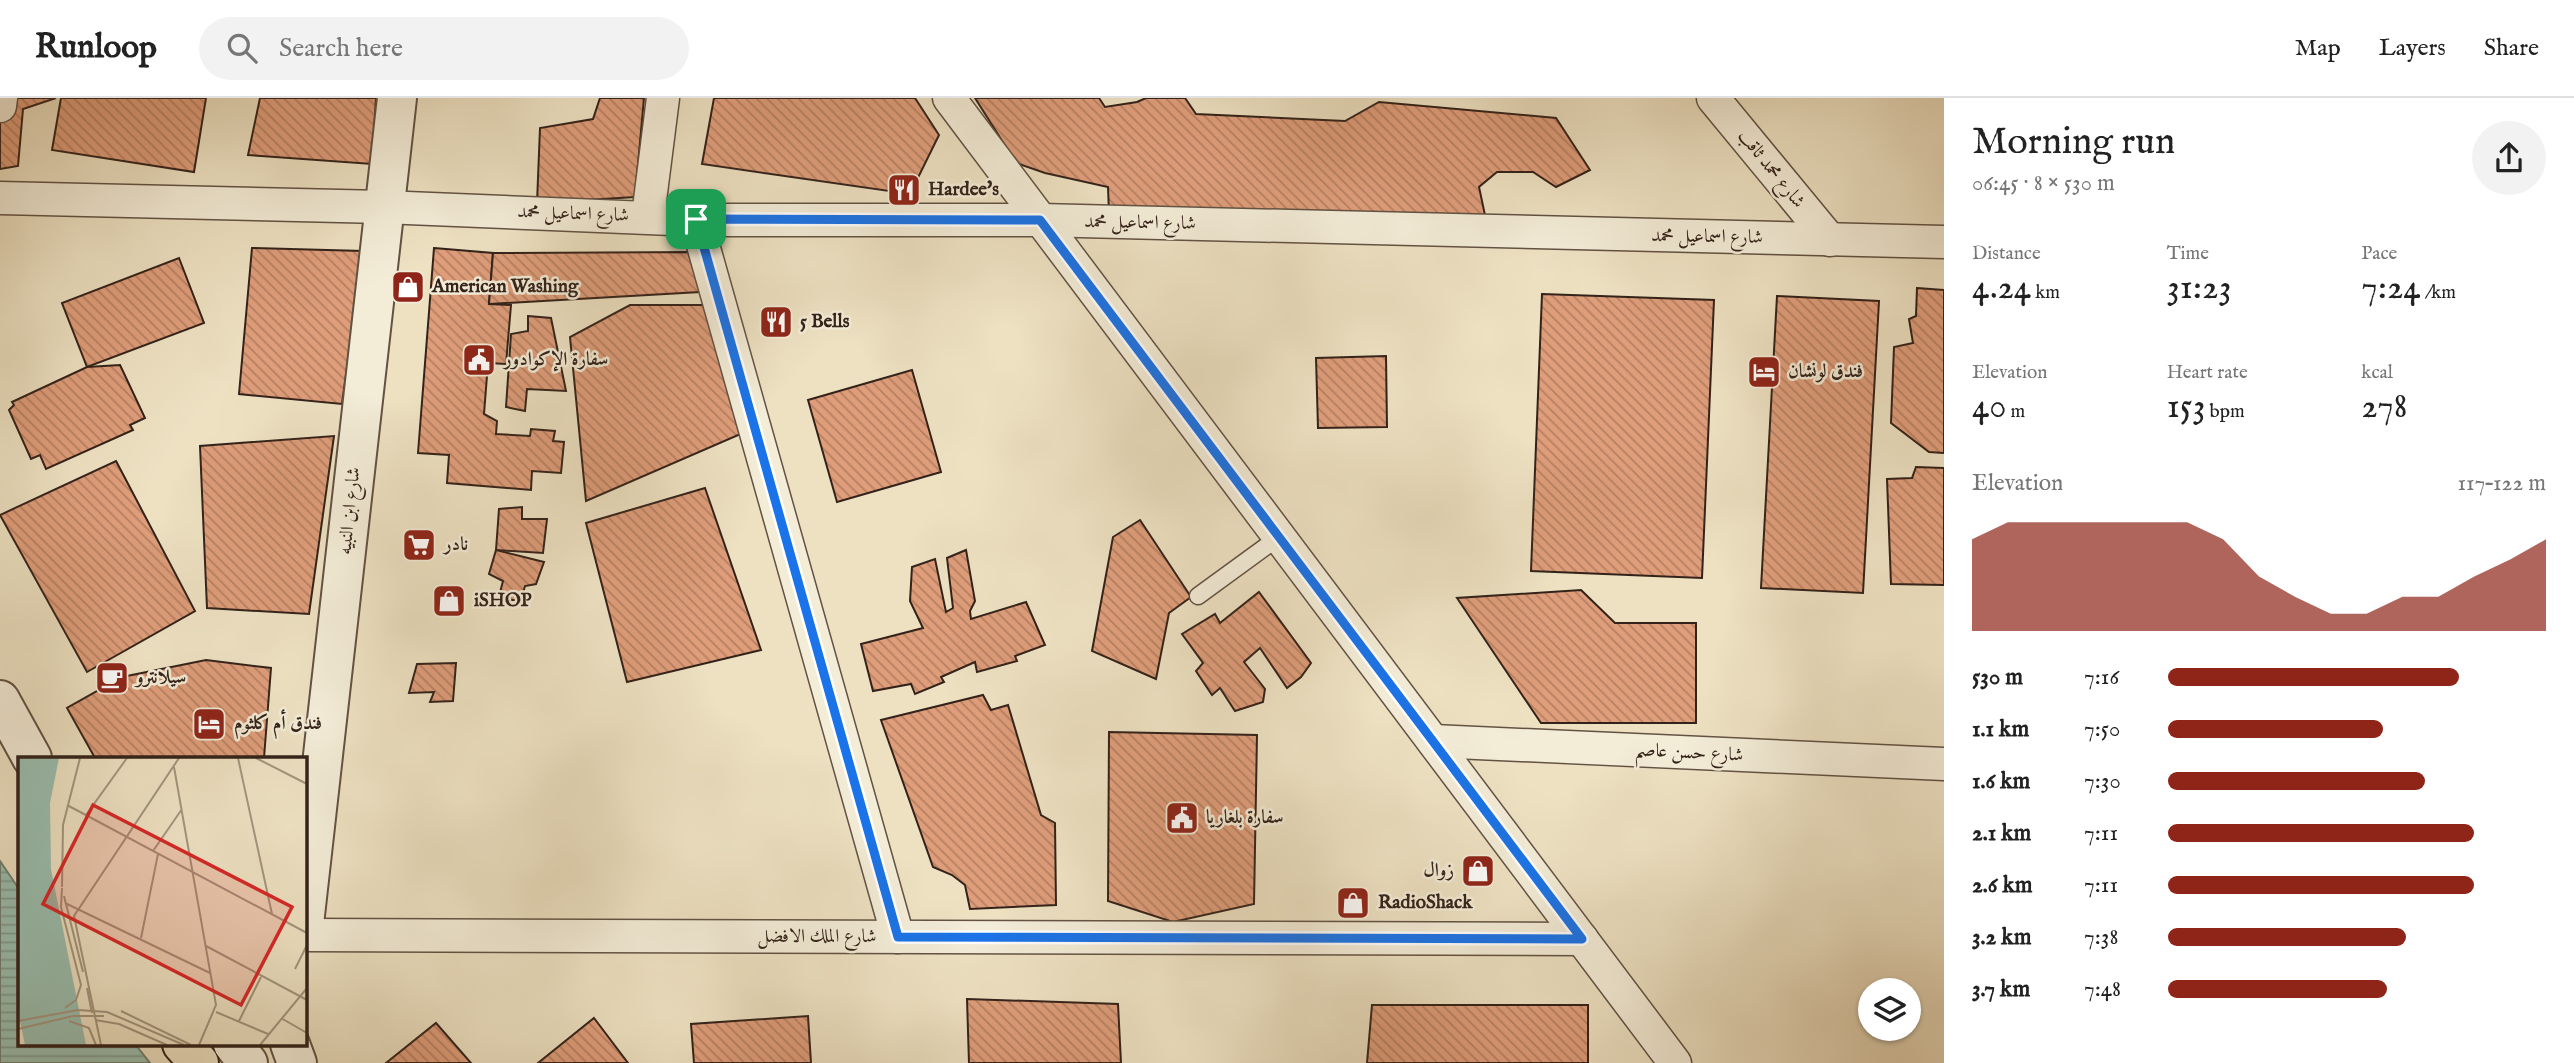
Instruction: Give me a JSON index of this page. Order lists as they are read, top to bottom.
{
  "streets": {
    "street": [
      "شارع محمد ثاقب",
      "شارع اسماعيل محمد",
      "شارع ابن النبيه",
      "شارع حسن عاصم",
      "شارع الملك الافضل"
    ]
  },
  "crossings": [
    ["شارع محمد ثاقب", "شارع اسماعيل محمد"],
    ["شارع اسماعيل محمد", "شارع ابن النبيه"]
  ],
  "places": {
    "restaurant": ["Hardee's", "5 Bells"],
    "shop": [
      "American Washing",
      "iSHOP",
      "زوال",
      "RadioShack"
    ],
    "public building": ["سفارة الإكوادور", "سفارة بلغاريا"],
    "hotel": ["فندق لونشان", "فندق أم كلثوم"],
    "supermarket": ["نادر"],
    "cafe": ["سيلانترو"]
  },
  "page": {
    "header": "Runloop",
    "search": "Search here",
    "nav": ["Map", "Layers", "Share"],
    "heading": ["Morning run", "06:45 · 8 × 530 m"],
    "stats": [
      ["Distance", "4.24 km"],
      ["Time", "31:23"],
      ["Pace", "7:24 /km"],
      ["Elevation", "40 m"],
      ["Heart rate", "153 bpm"],
      ["kcal", "278"]
    ],
    "chart": ["Elevation", "117–122 m"],
    "list": [
      {
        "name": "530 m",
        "note": "7:16"
      },
      {
        "name": "1.1 km",
        "note": "7:50"
      },
      {
        "name": "1.6 km",
        "note": "7:30"
      },
      {
        "name": "2.1 km",
        "note": "7:11"
      },
      {
        "name": "2.6 km",
        "note": "7:11"
      },
      {
        "name": "3.2 km",
        "note": "7:38"
      },
      {
        "name": "3.7 km",
        "note": "7:48"
      }
    ]
  }
}
